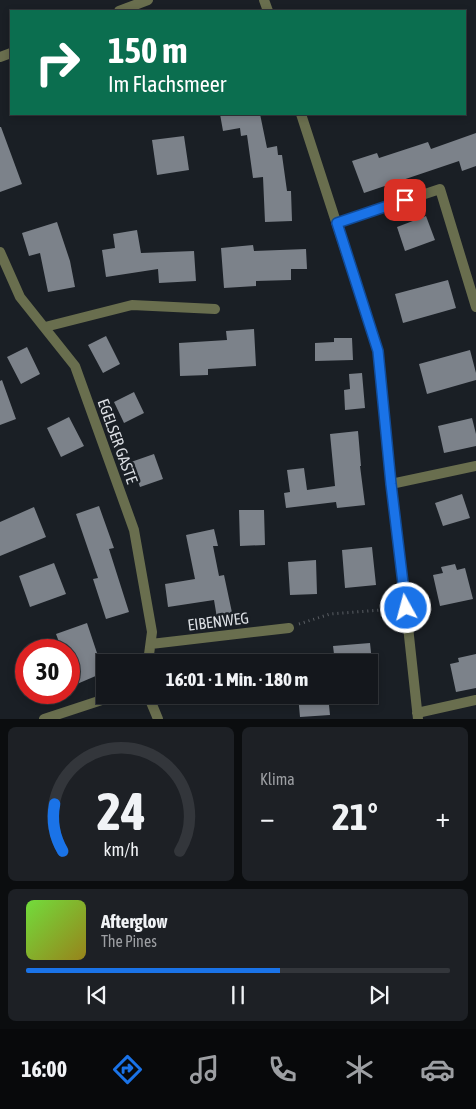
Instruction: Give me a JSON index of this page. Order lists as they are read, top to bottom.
{
  "streets": {
    "street": ["EGELSER GASTE", "EIBENWEG"]
  },
  "crossings": [
    ["EGELSER GASTE", "EIBENWEG"]
  ],
  "page": {
    "turn": ["150 m", "Im Flachsmeer"],
    "limit": "30",
    "trip": "16:01 · 1 Min. · 180 m",
    "tile": "Klima",
    "heat": ["−", "21°", "+"],
    "song": ["Afterglow", "The Pines"],
    "tabs": "16:00",
    "gauge": ["24", "km/h"]
  }
}
